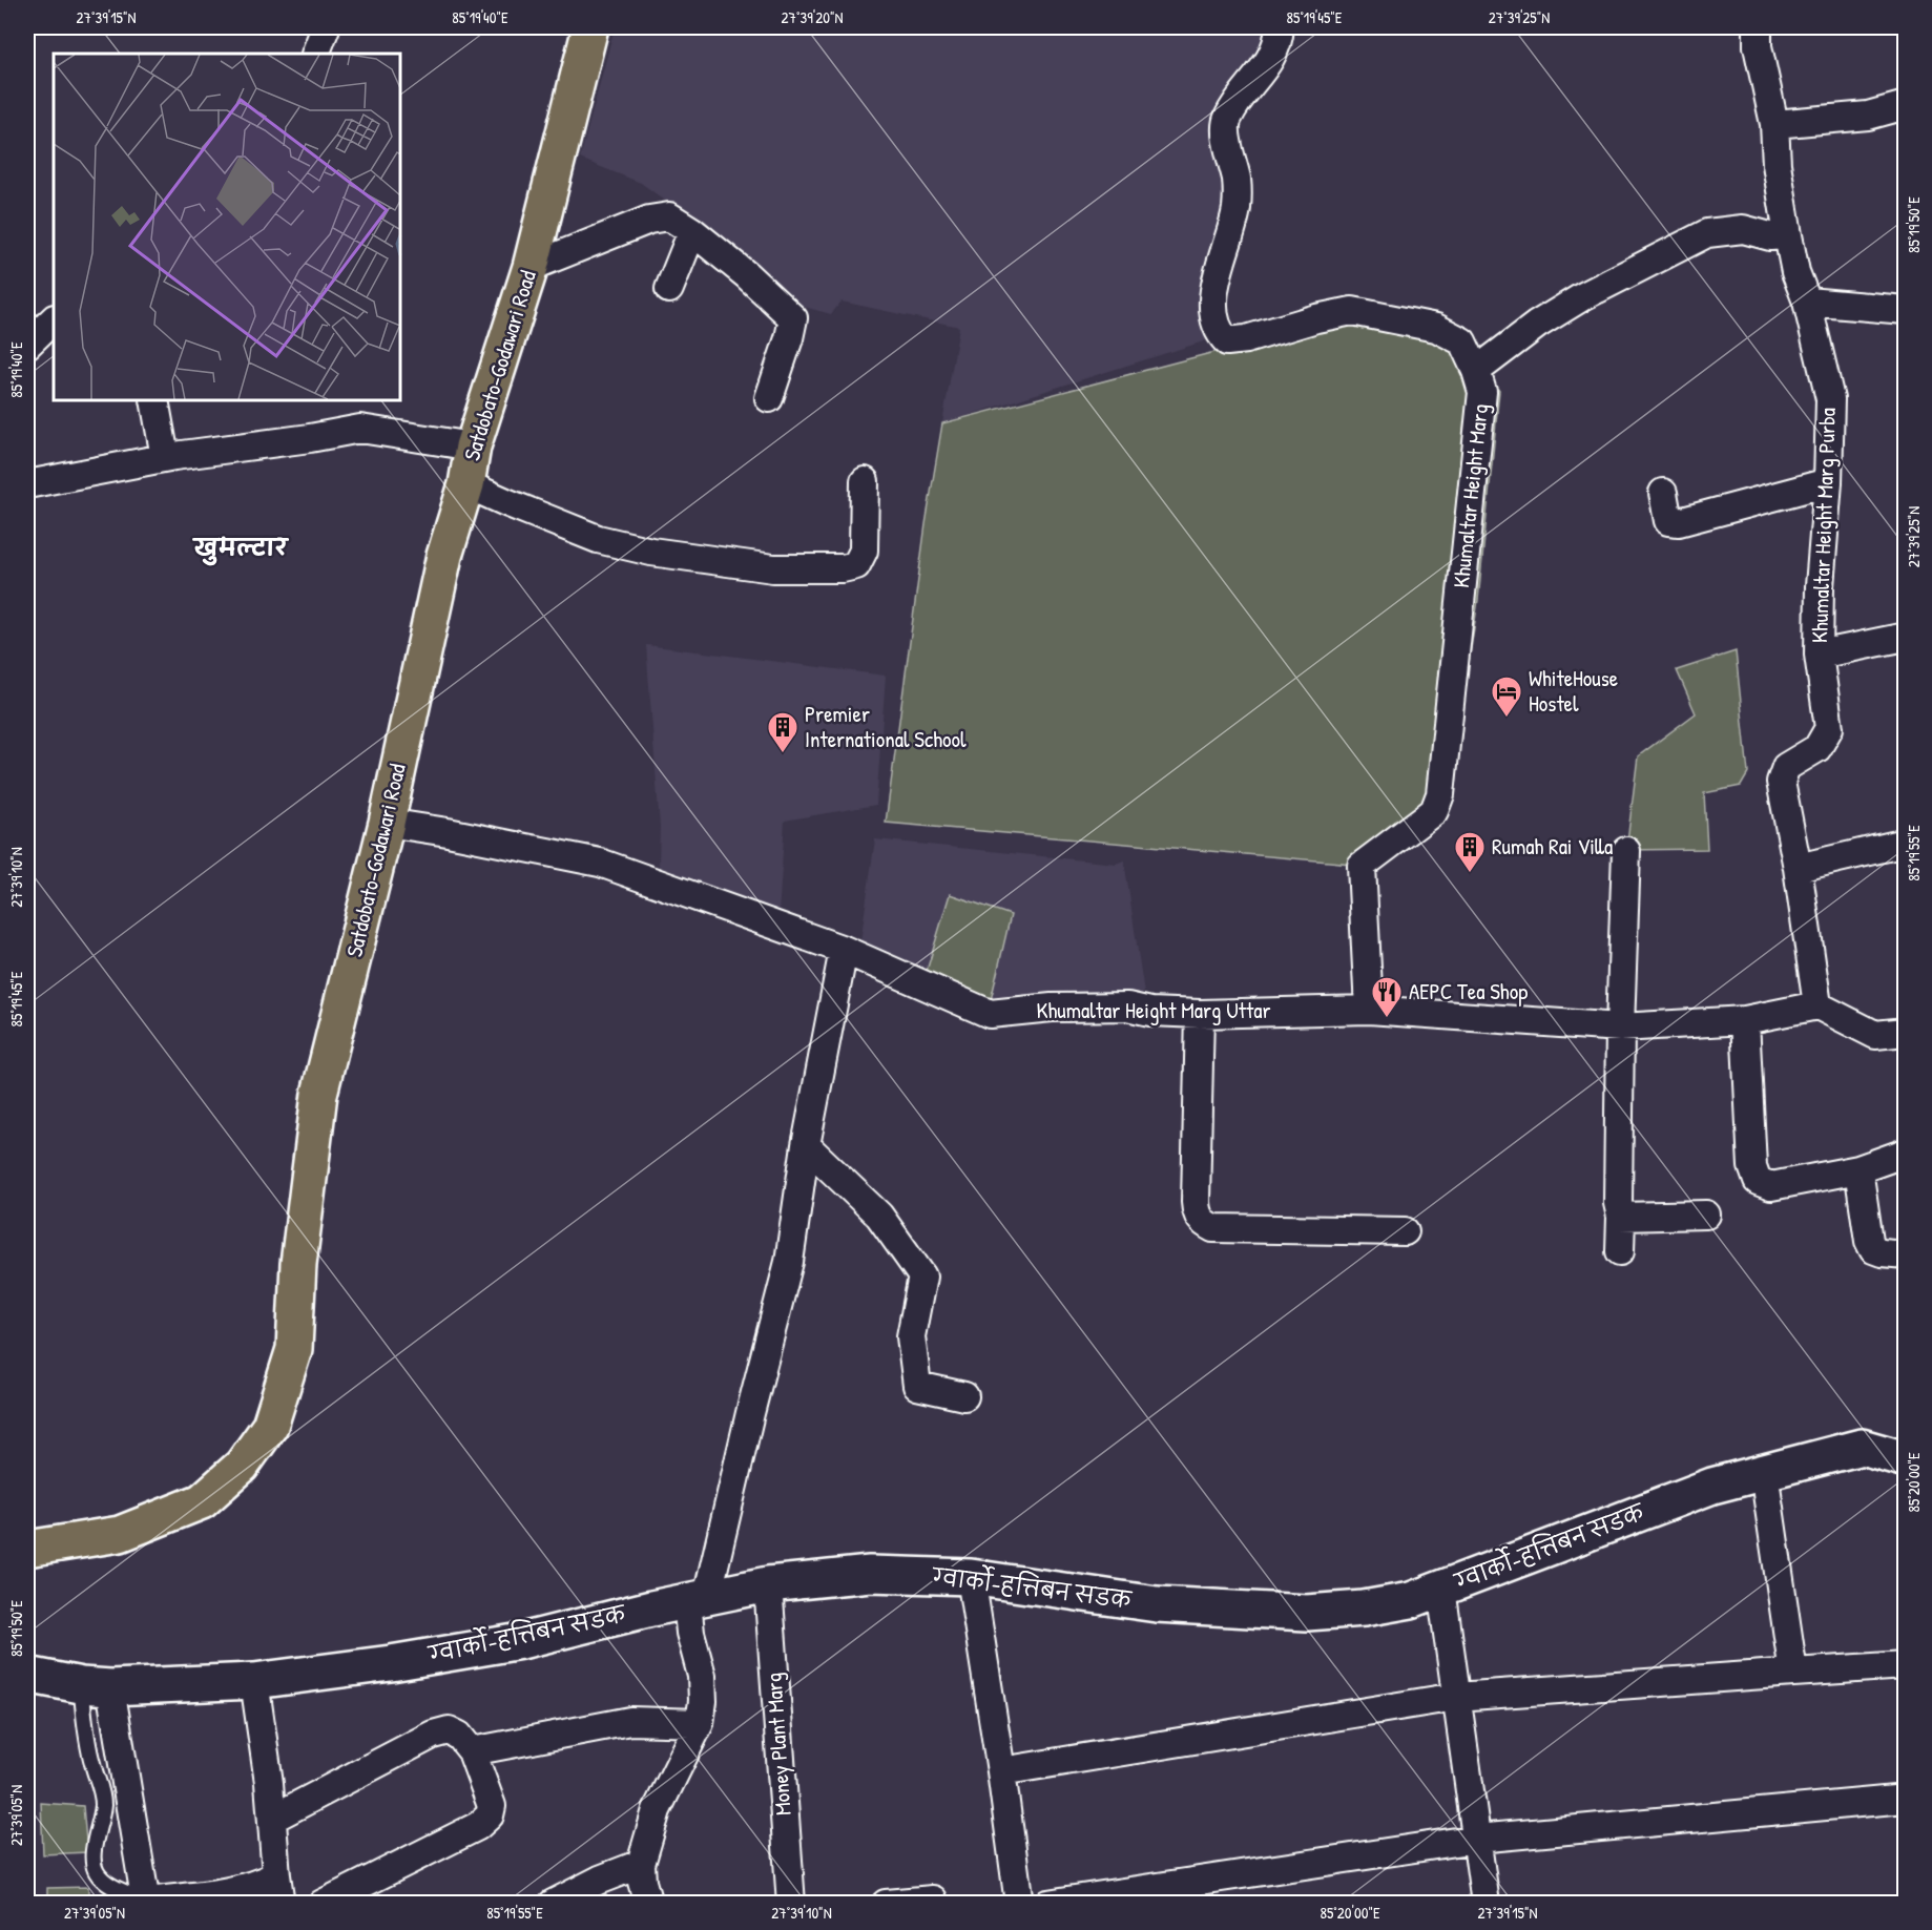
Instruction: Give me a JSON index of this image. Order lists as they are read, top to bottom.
{
  "streets": {
    "main road": ["Satdobato-Godawari Road", "ग्वार्को-हत्तिबन सडक"],
    "street": [
      "Khumaltar Height Marg",
      "Khumaltar Height Marg Purba",
      "Khumaltar Height Marg Uttar",
      "Money Plant Marg"
    ]
  },
  "crossings": [
    ["Satdobato-Godawari Road", "Khumaltar Height Marg Uttar"],
    ["Khumaltar Height Marg", "Khumaltar Height Marg Uttar"],
    ["Khumaltar Height Marg Purba", "Khumaltar Height Marg Uttar"],
    ["ग्वार्को-हत्तिबन सडक", "Money Plant Marg"]
  ],
  "districts": ["खुमल्टार"],
  "places": {
    "hotel": ["WhiteHouse Hostel"],
    "building": ["Premier International School", "Rumah Rai Villa"],
    "restaurant": ["AEPC Tea Shop"]
  },
  "coordinates": [
    "27°39'15\"N",
    "85°19'40\"E",
    "27°39'20\"N",
    "85°19'45\"E",
    "27°39'25\"N",
    "85°19'50\"E",
    "85°19'55\"E",
    "27°39'10\"N",
    "85°20'00\"E",
    "27°39'05\"N"
  ]
}
